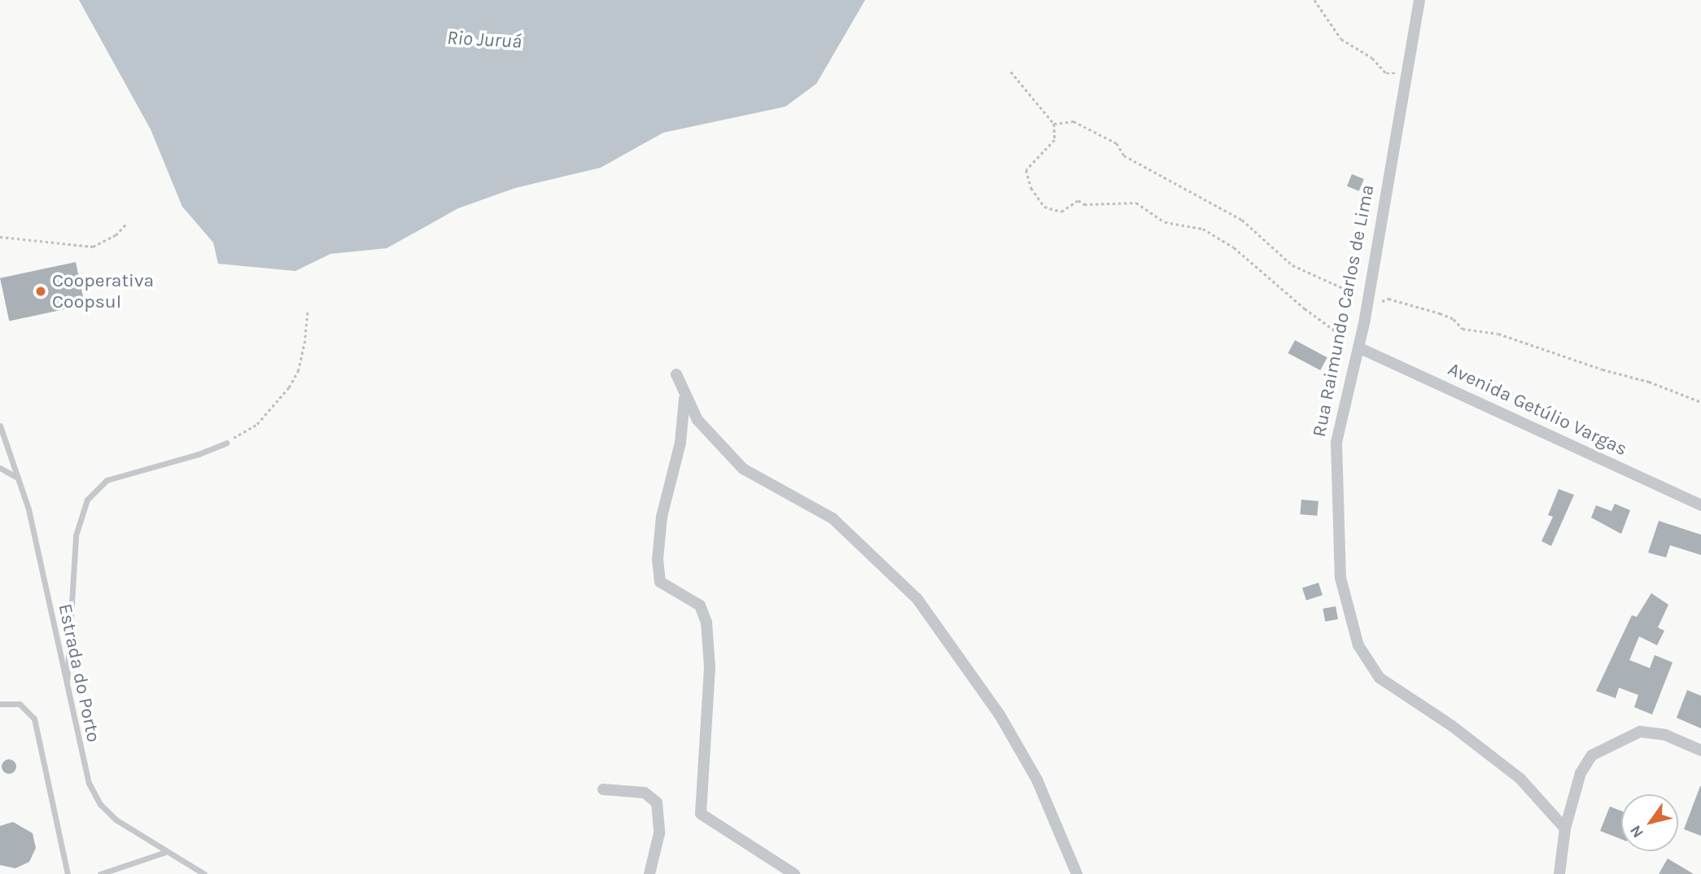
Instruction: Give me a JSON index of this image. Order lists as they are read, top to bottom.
{
  "streets": {
    "street": ["Rua Raimundo Carlos de Lima", "Avenida Getúlio Vargas"],
    "lane": ["Estrada do Porto"]
  },
  "crossings": [
    ["Rua Raimundo Carlos de Lima", "Avenida Getúlio Vargas"]
  ],
  "water": ["Rio Juruá"],
  "places": ["Cooperativa Coopsul"],
  "north": "bottom left"
}
